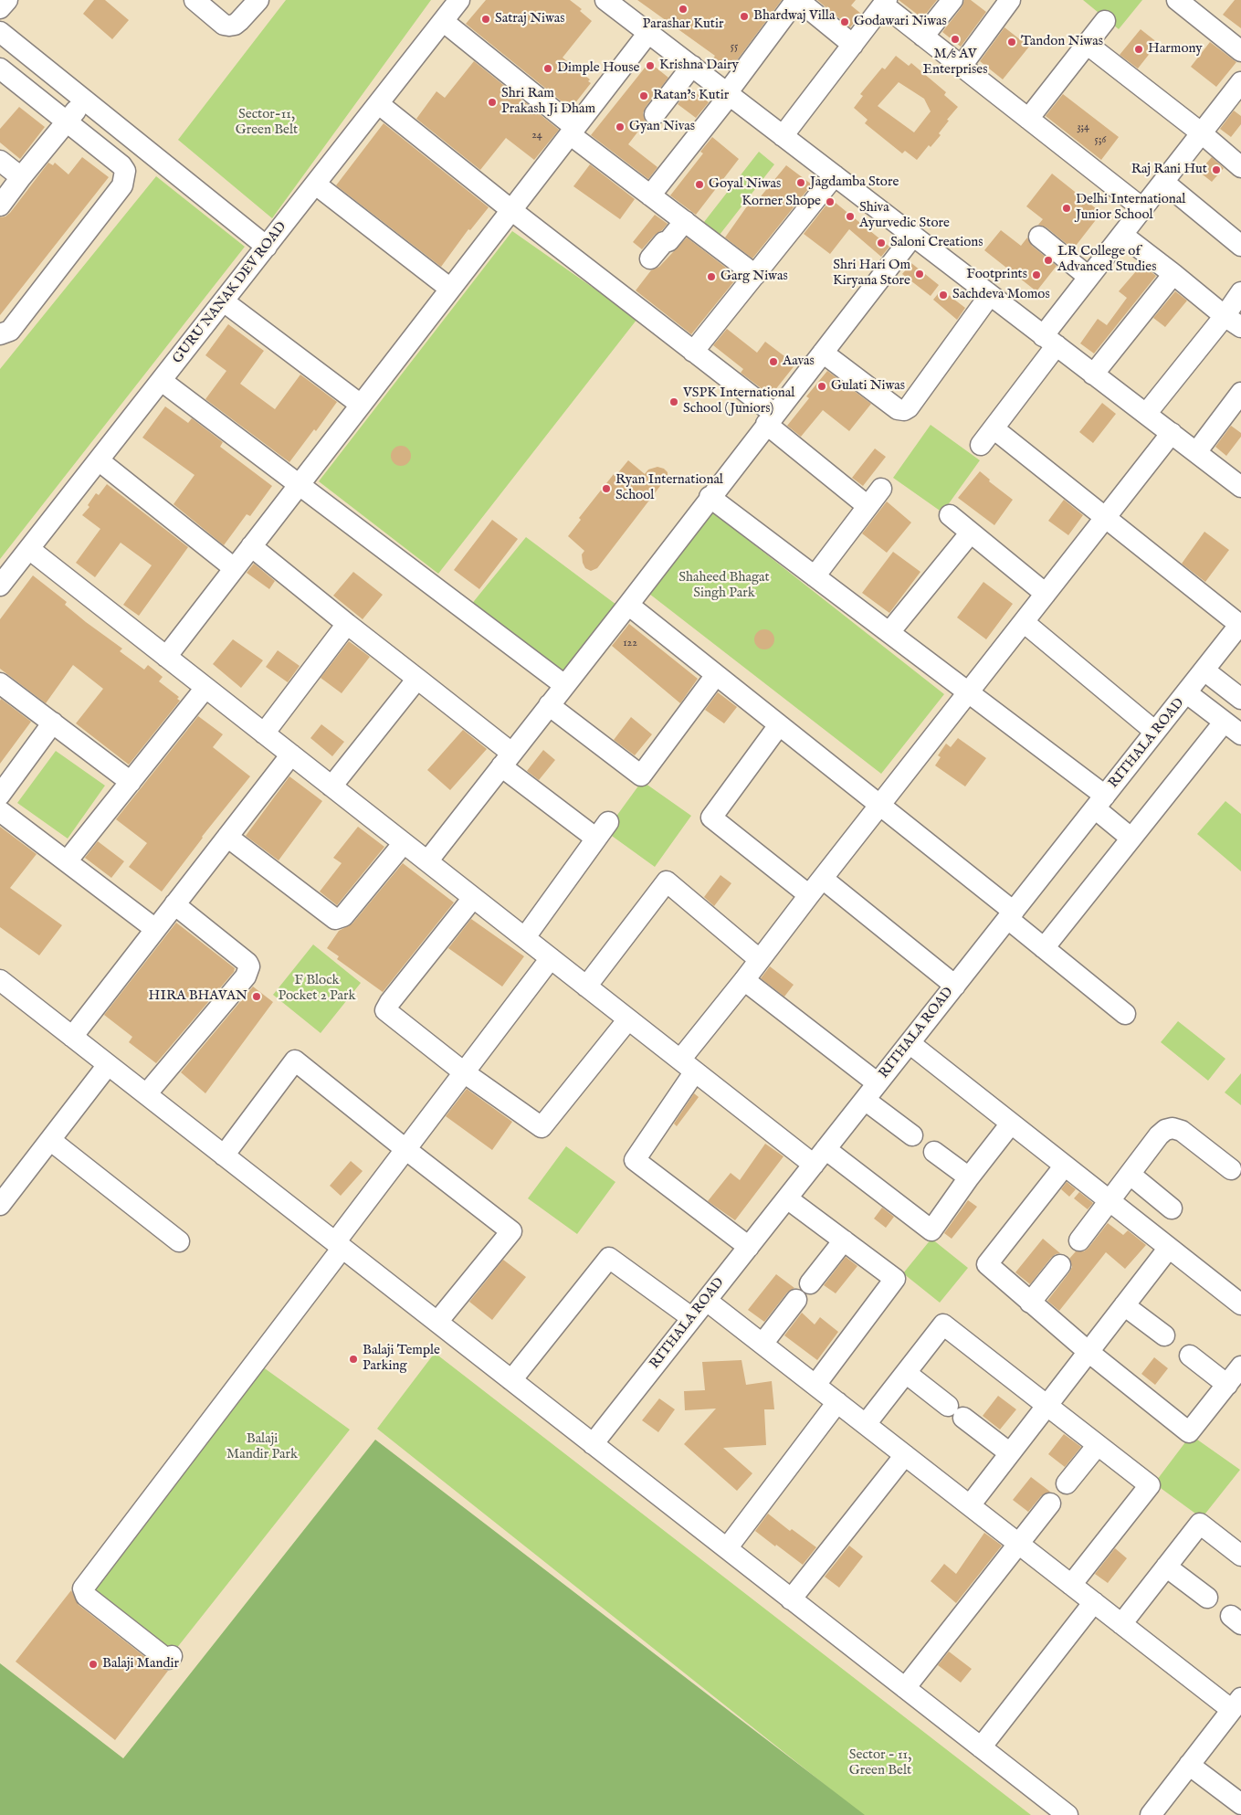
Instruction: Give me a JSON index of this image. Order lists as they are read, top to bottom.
{
  "streets": {
    "street": ["GURU NANAK DEV ROAD", "RITHALA ROAD"]
  },
  "parks": [
    "Sector-11, Green Belt",
    "Shaheed Bhagat Singh Park",
    "F Block Pocket 2 Park",
    "Balaji Mandir Park",
    "Sector - 11, Green Belt"
  ],
  "places": [
    "Parashar Kutir",
    "Bhardwaj Villa",
    "Satraj Niwas",
    "Godawari Niwas",
    "M/s AV Enterprises",
    "Tandon Niwas",
    "Harmony",
    "Krishna Dairy",
    "Dimple House",
    "Ratan's Kutir",
    "Shri Ram Prakash Ji Dham",
    "Gyan Nivas",
    "Raj Rani Hut",
    "Jagdamba Store",
    "Goyal Niwas",
    "Korner Shope",
    "Delhi International Junior School",
    "Shiva Ayurvedic Store",
    "Saloni Creations",
    "LR College of Advanced Studies",
    "Shri Hari Om Kiryana Store",
    "Footprints",
    "Garg Niwas",
    "Sachdeva Momos",
    "Aavas",
    "Gulati Niwas",
    "VSPK International School (Juniors)",
    "Ryan International School",
    "HIRA BHAVAN",
    "Balaji Temple Parking",
    "Balaji Mandir"
  ],
  "house_numbers": [
    "55",
    "3;4",
    "24",
    "5;6",
    "122"
  ]
}
